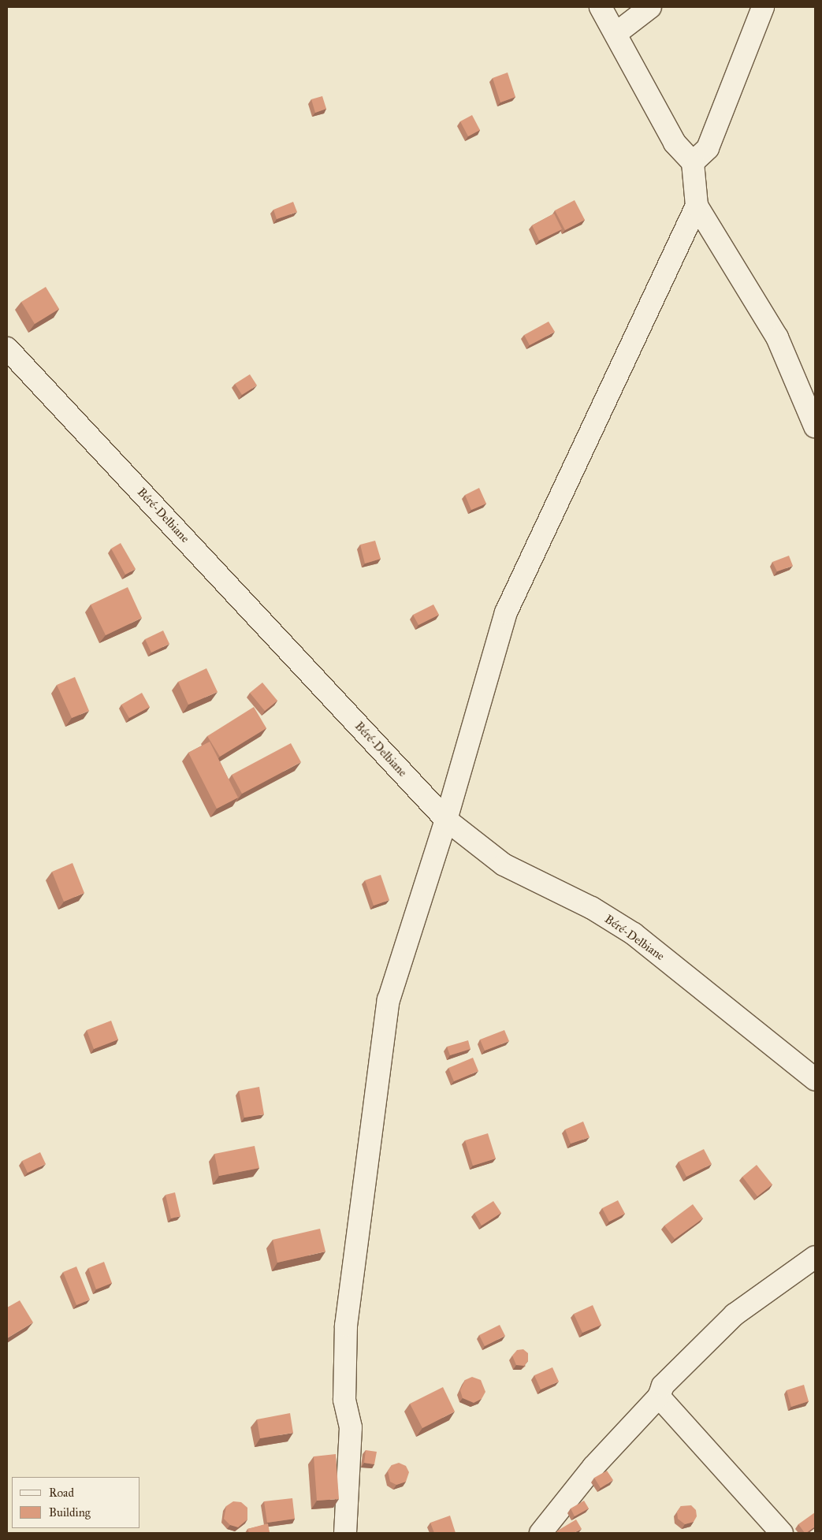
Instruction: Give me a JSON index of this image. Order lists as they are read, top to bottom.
{
  "streets": {
    "street": ["Béré-Delbiane"]
  },
  "legend": ["Road", "Building"]
}
